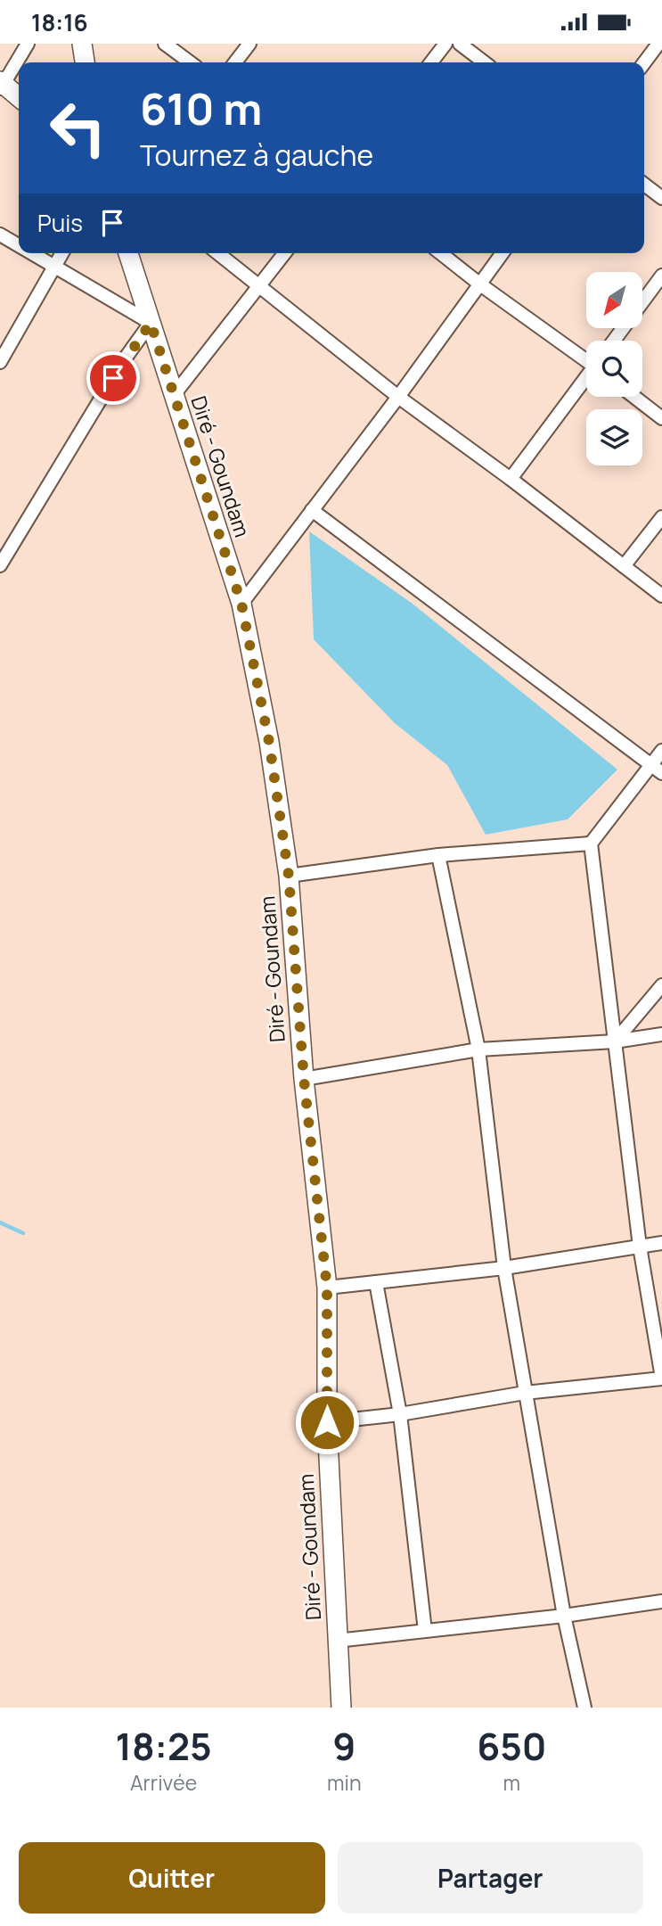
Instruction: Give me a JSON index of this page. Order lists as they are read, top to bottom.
{
  "streets": {
    "main road": ["Diré - Goundam"]
  },
  "north": "bottom left",
  "page": {
    "status": "18:16",
    "turn": ["610 m", "Tournez à gauche"],
    "then": "Puis",
    "eta": [
      "18:25",
      "Arrivée",
      "9",
      "min",
      "650",
      "m"
    ],
    "buttons": ["Quitter", "Partager"]
  }
}
